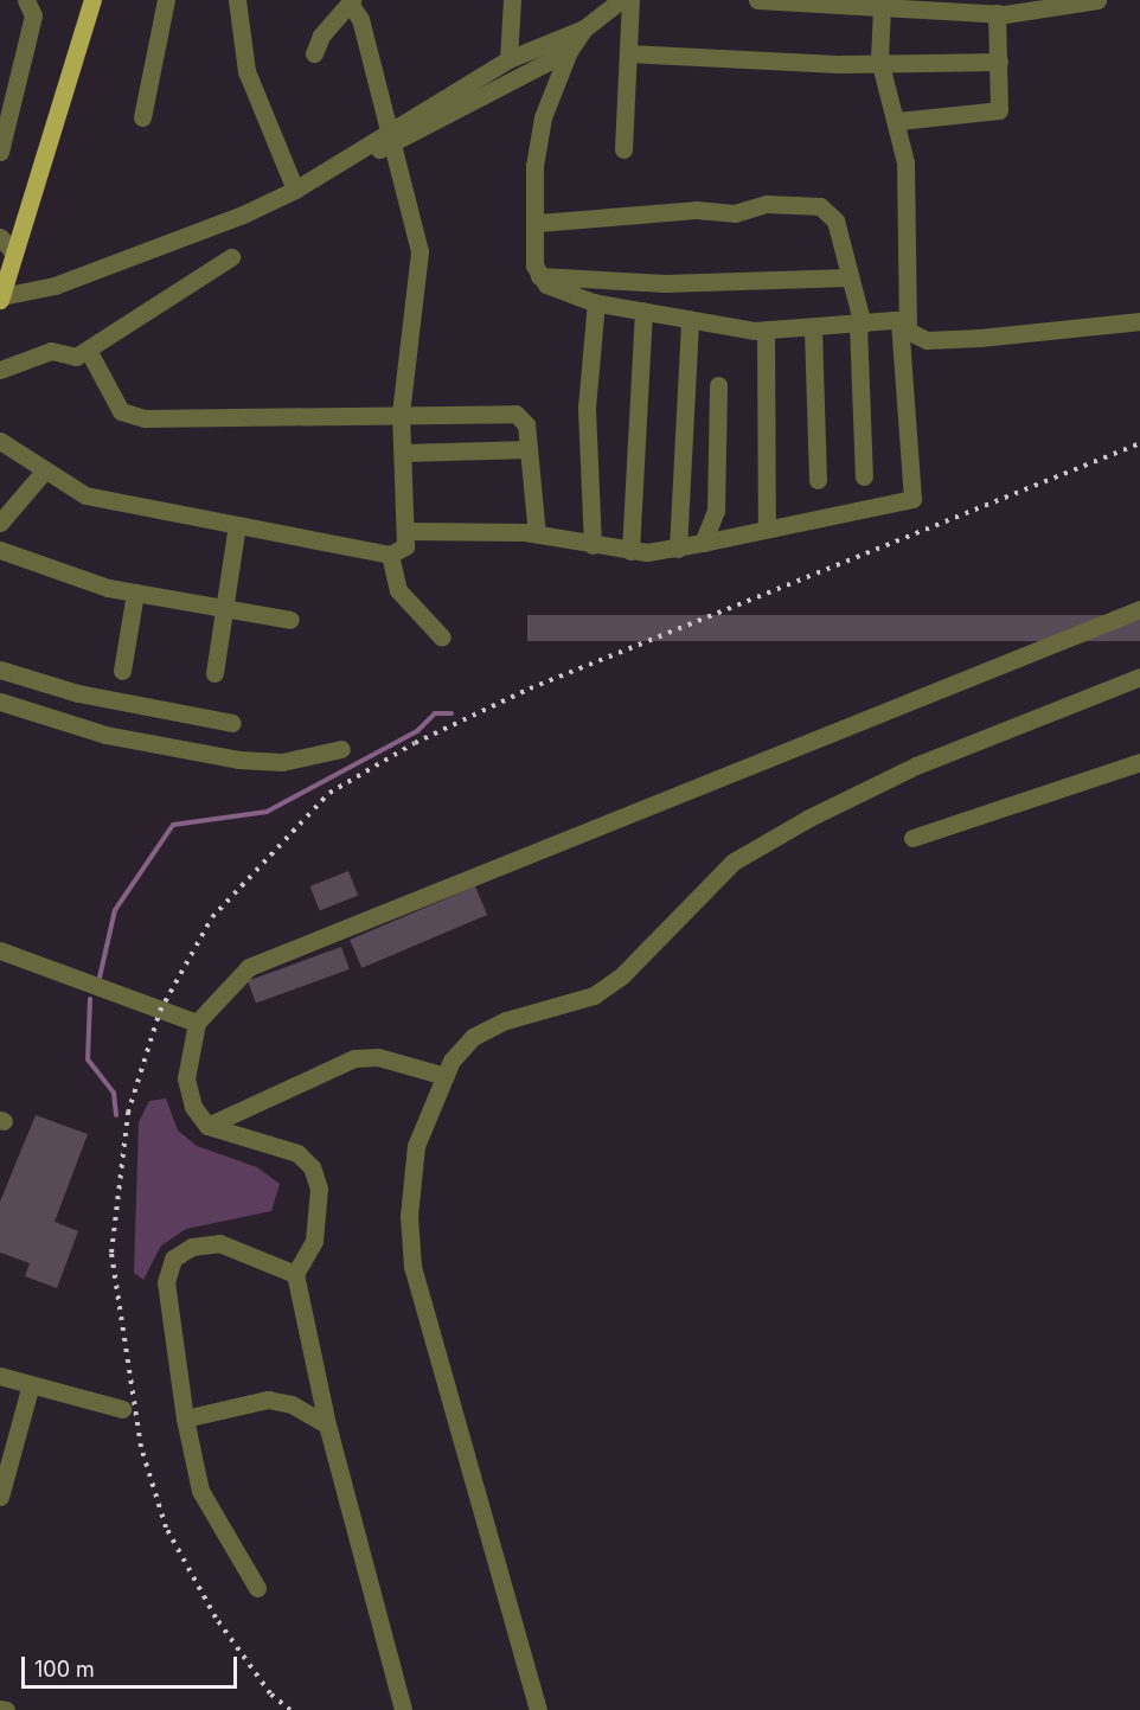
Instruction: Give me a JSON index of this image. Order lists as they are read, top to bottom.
{
  "scale_bar": "100 m"
}
